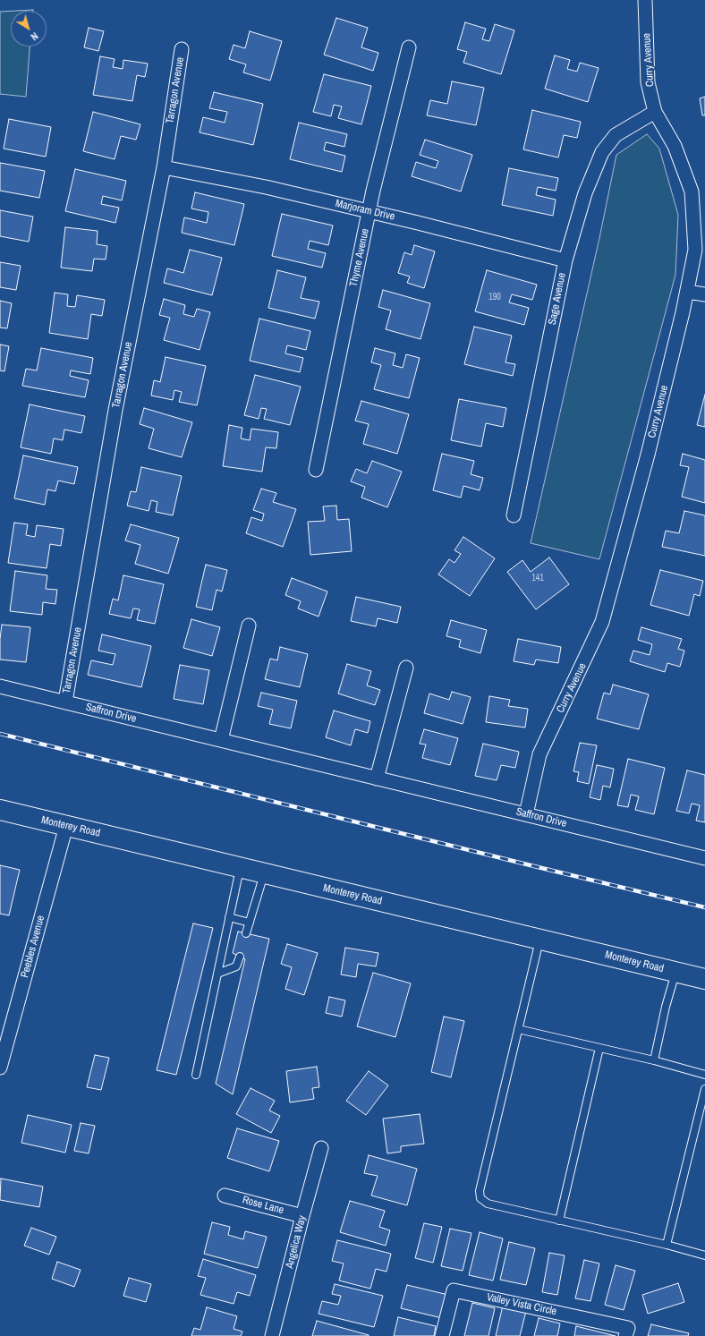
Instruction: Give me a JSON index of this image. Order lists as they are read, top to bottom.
{
  "streets": {
    "main road": ["Monterey Road"],
    "street": [
      "Curry Avenue",
      "Tarragon Avenue",
      "Marjoram Drive",
      "Thyme Avenue",
      "Sage Avenue",
      "Saffron Drive",
      "Peebles Avenue",
      "Rose Lane",
      "Angelica Way",
      "Valley Vista Circle"
    ]
  },
  "crossings": [
    ["Curry Avenue", "Sage Avenue"],
    ["Curry Avenue", "Saffron Drive"],
    ["Tarragon Avenue", "Marjoram Drive"],
    ["Tarragon Avenue", "Saffron Drive"],
    ["Marjoram Drive", "Thyme Avenue"],
    ["Marjoram Drive", "Sage Avenue"],
    ["Monterey Road", "Peebles Avenue"],
    ["Rose Lane", "Angelica Way"]
  ],
  "house_numbers": ["190", "141"],
  "north": "bottom right"
}
